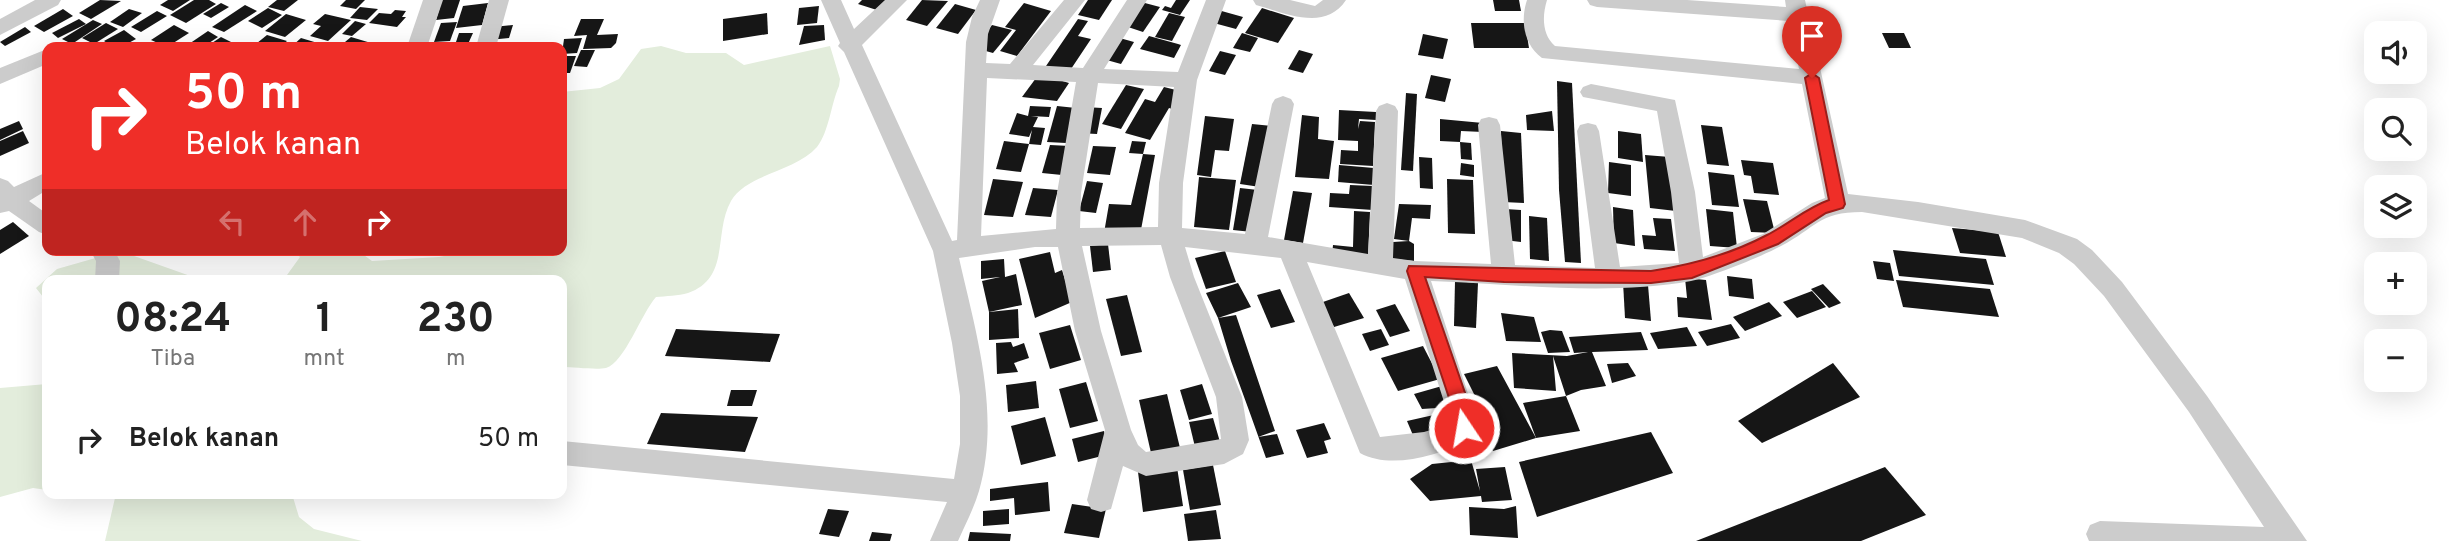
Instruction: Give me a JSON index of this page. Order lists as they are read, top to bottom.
{
  "page": {
    "map_buttons": ["+", "−"],
    "turn": ["50 m", "Belok kanan"],
    "eta": [
      "08:24",
      "Tiba",
      "1",
      "mnt",
      "230",
      "m"
    ],
    "list": [
      {
        "name": "Belok kanan",
        "value": "50 m"
      }
    ]
  }
}
